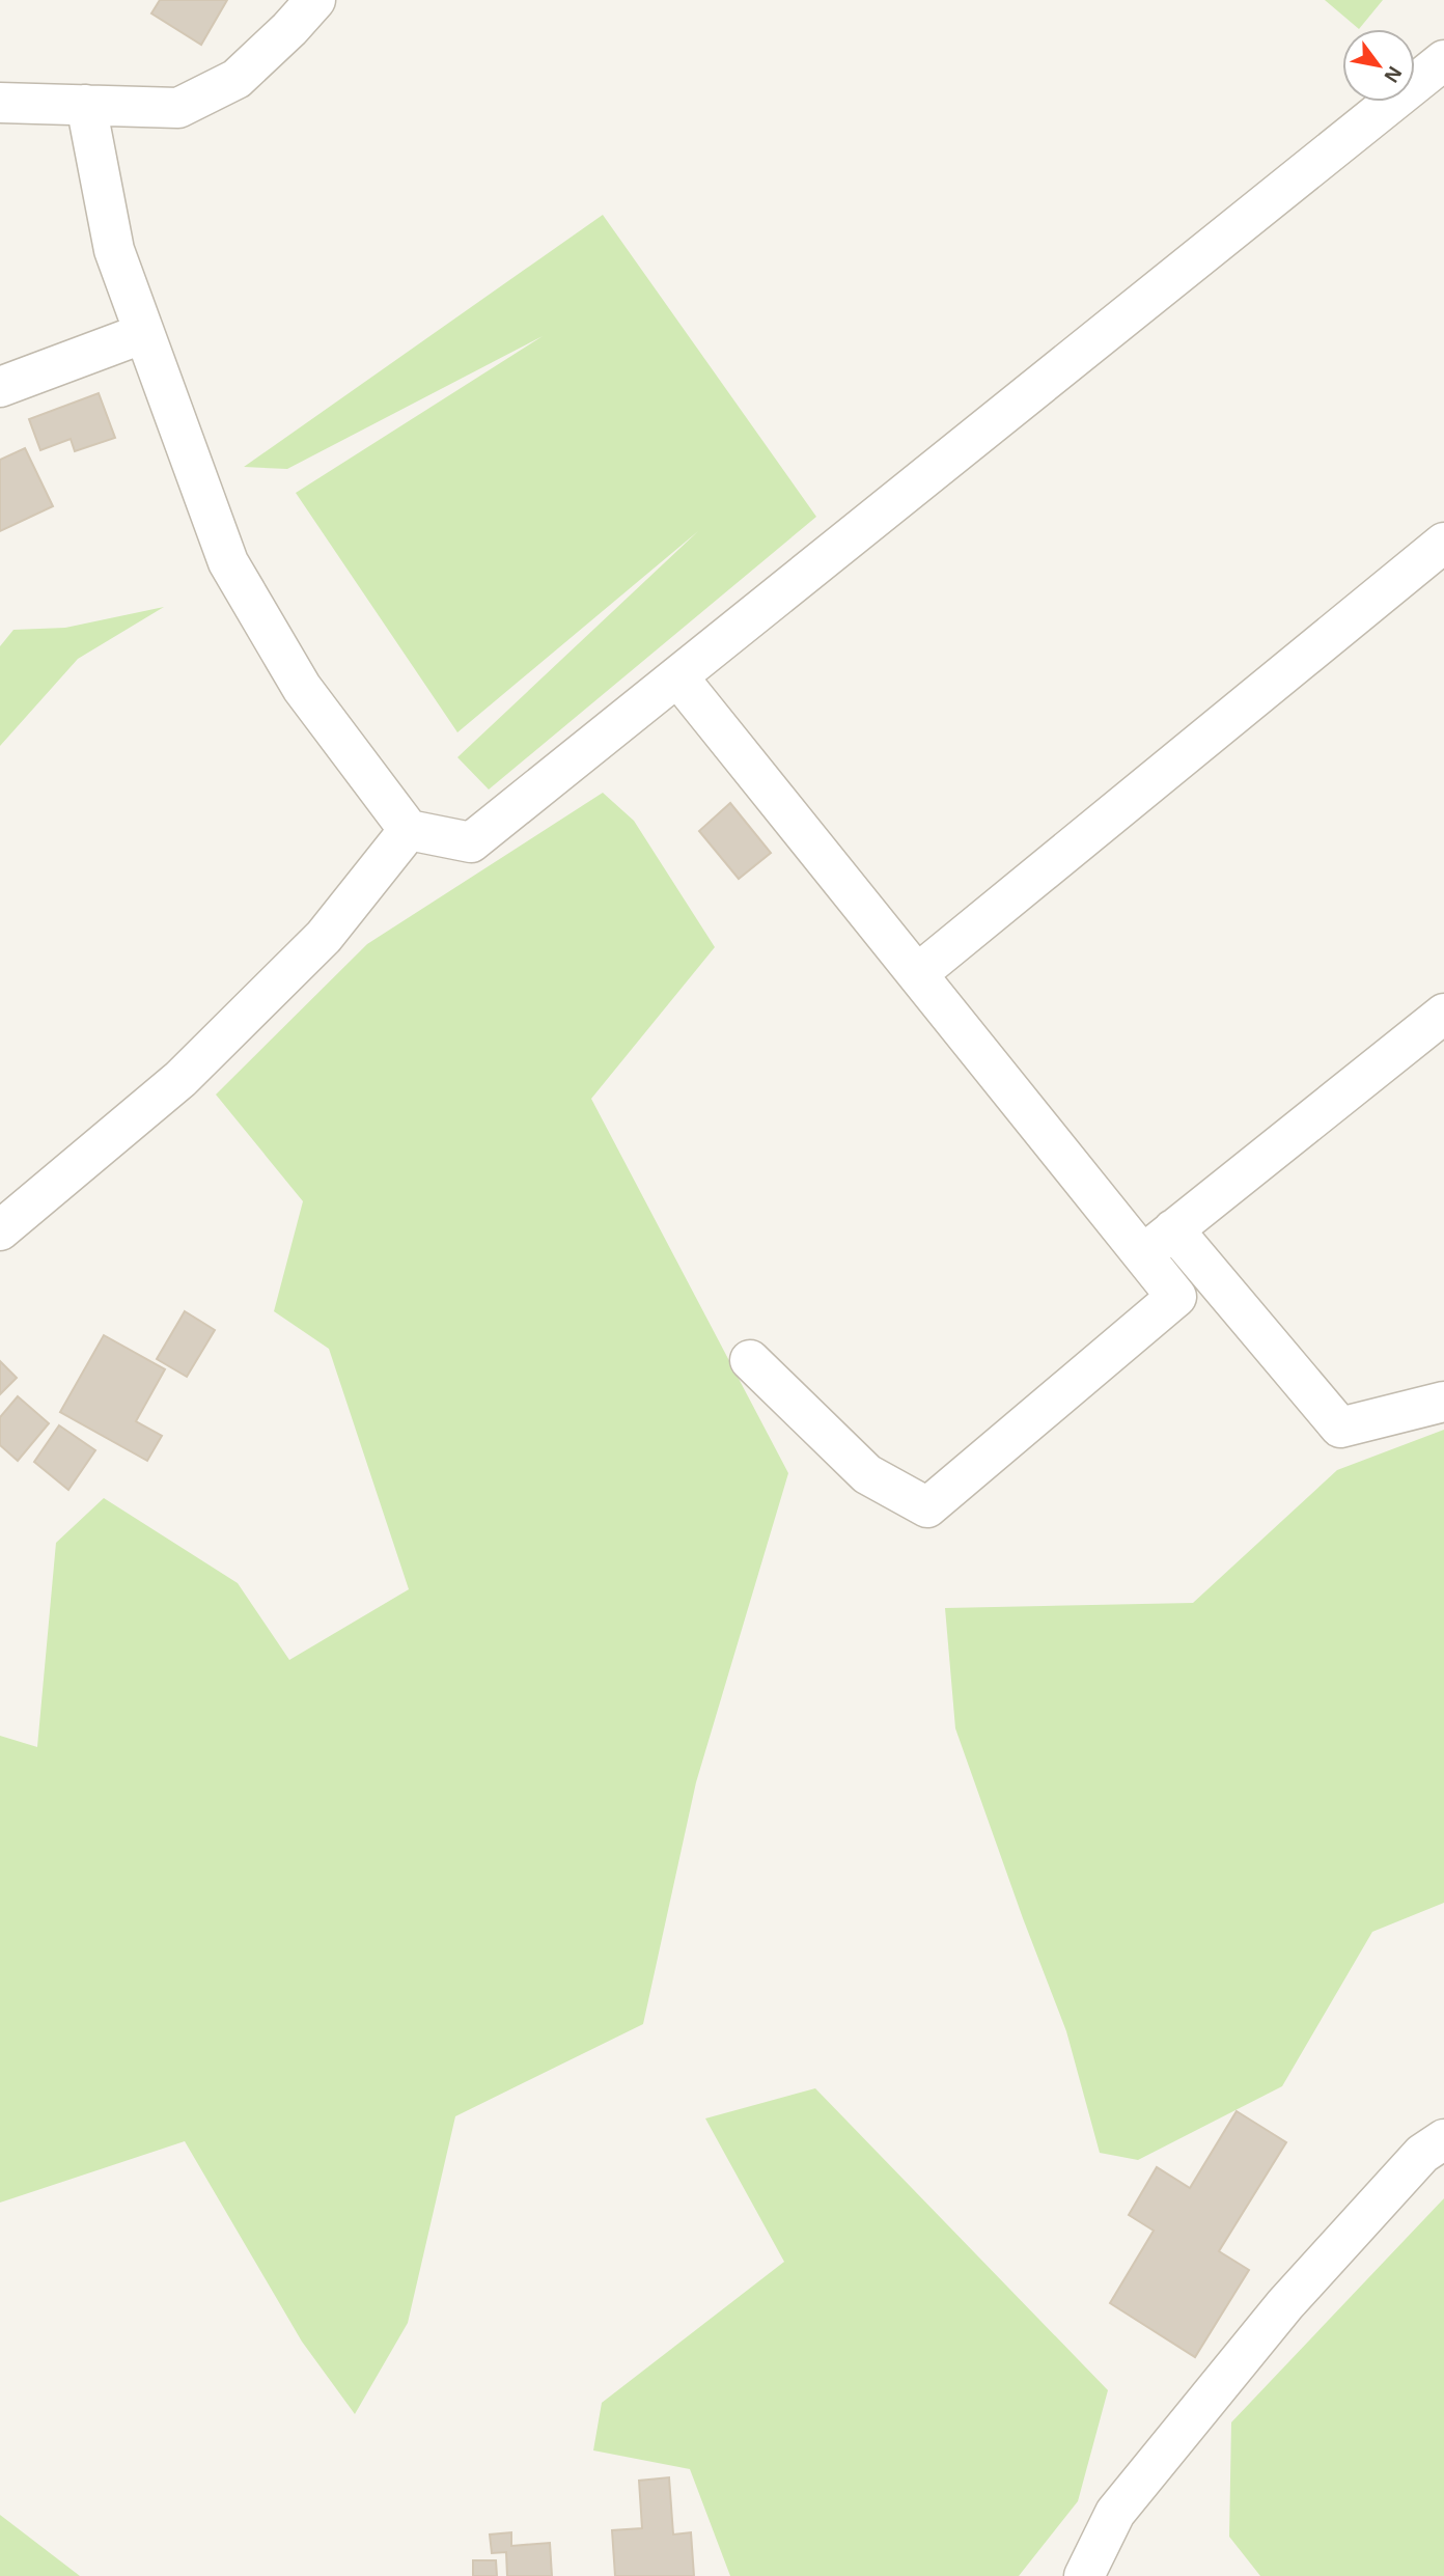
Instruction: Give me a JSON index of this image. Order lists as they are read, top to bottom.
{
  "north": "bottom right"
}
